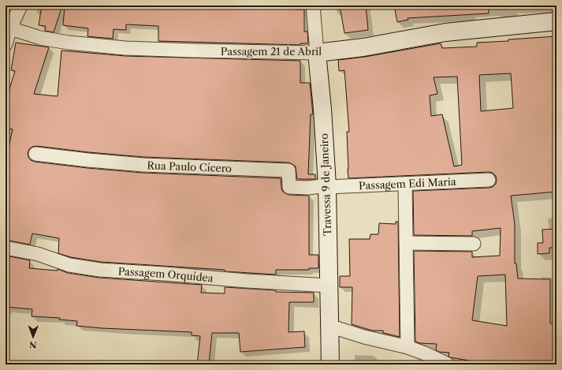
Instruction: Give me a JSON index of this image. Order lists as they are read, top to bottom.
{
  "streets": {
    "street": [
      "Passagem 21 de Abril",
      "Rua Paulo Cícero",
      "Passagem Edi Maria",
      "Travessa 9 de Janeiro",
      "Passagem Orquídea"
    ]
  },
  "crossings": [
    ["Passagem 21 de Abril", "Travessa 9 de Janeiro"],
    ["Rua Paulo Cícero", "Passagem Edi Maria"],
    ["Rua Paulo Cícero", "Travessa 9 de Janeiro"],
    ["Passagem Edi Maria", "Travessa 9 de Janeiro"],
    ["Travessa 9 de Janeiro", "Passagem Orquídea"]
  ],
  "north": "bottom"
}
